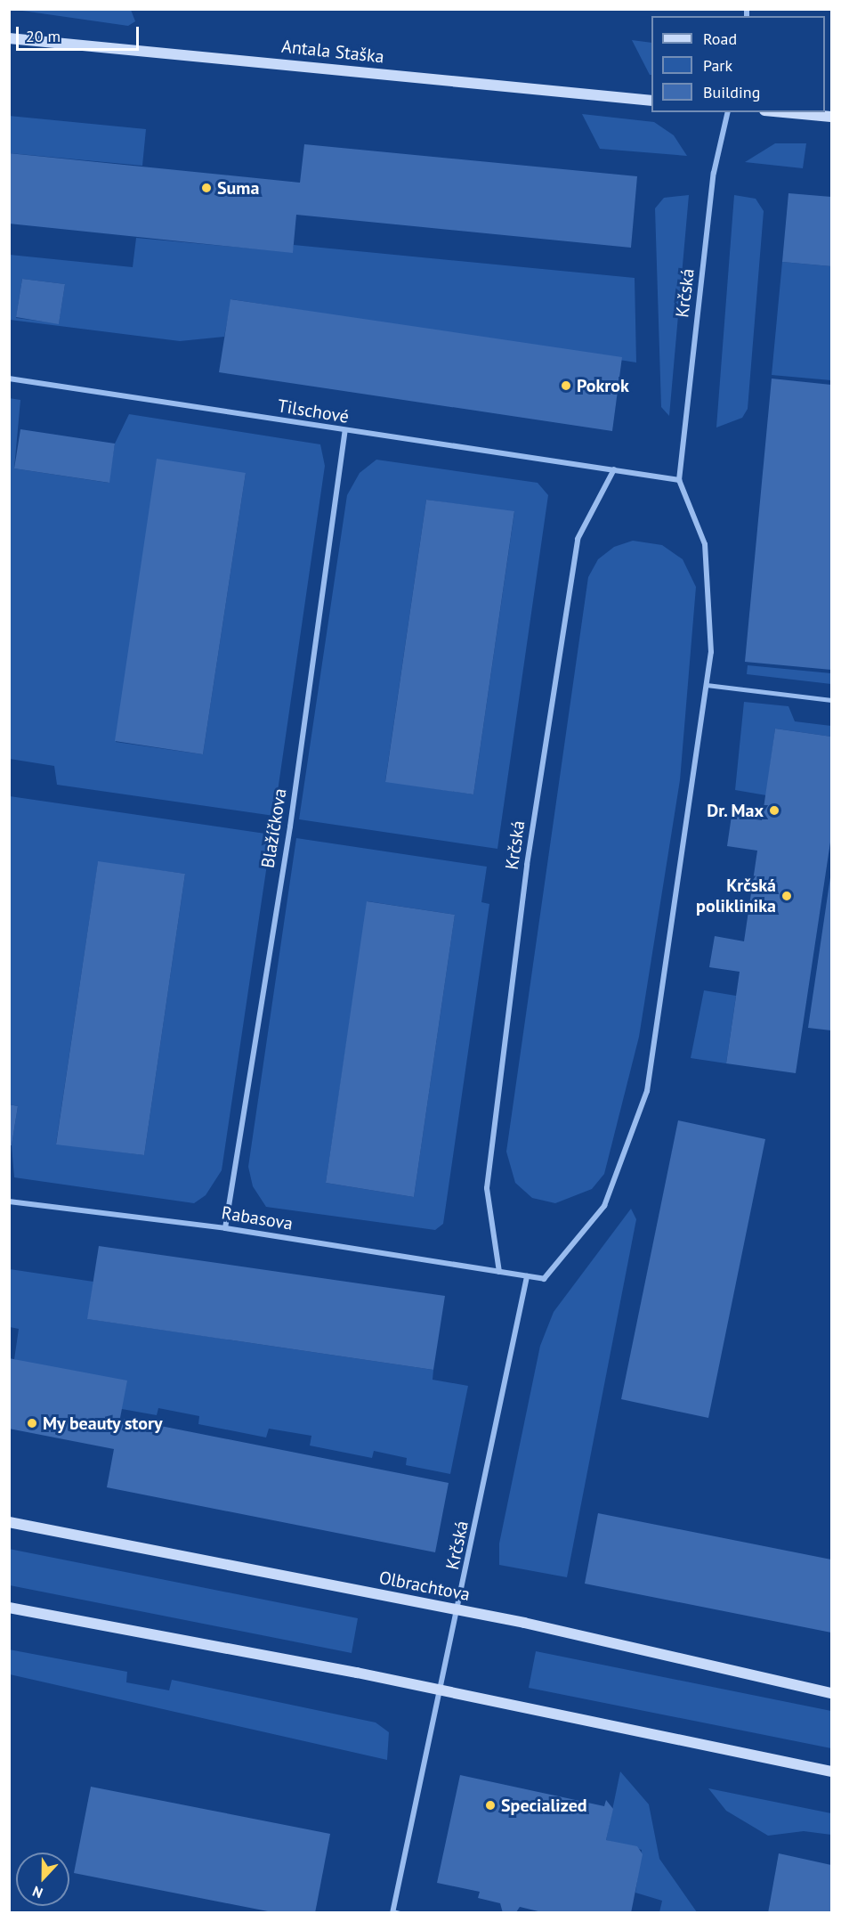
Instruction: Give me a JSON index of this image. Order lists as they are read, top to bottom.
{
  "streets": {
    "street": [
      "Antala Staška",
      "Krčská",
      "Tilschové",
      "Blažíčkova",
      "Rabasova",
      "Olbrachtova"
    ]
  },
  "crossings": [
    ["Krčská", "Tilschové"],
    ["Krčská", "Rabasova"],
    ["Krčská", "Olbrachtova"],
    ["Tilschové", "Blažíčkova"],
    ["Blažíčkova", "Rabasova"]
  ],
  "places": [
    "Suma",
    "Pokrok",
    "Dr. Max",
    "Krčská poliklinika",
    "My beauty story",
    "Specialized"
  ],
  "legend": ["Road", "Park", "Building"],
  "scale_bar": "20 m",
  "north": "bottom"
}
